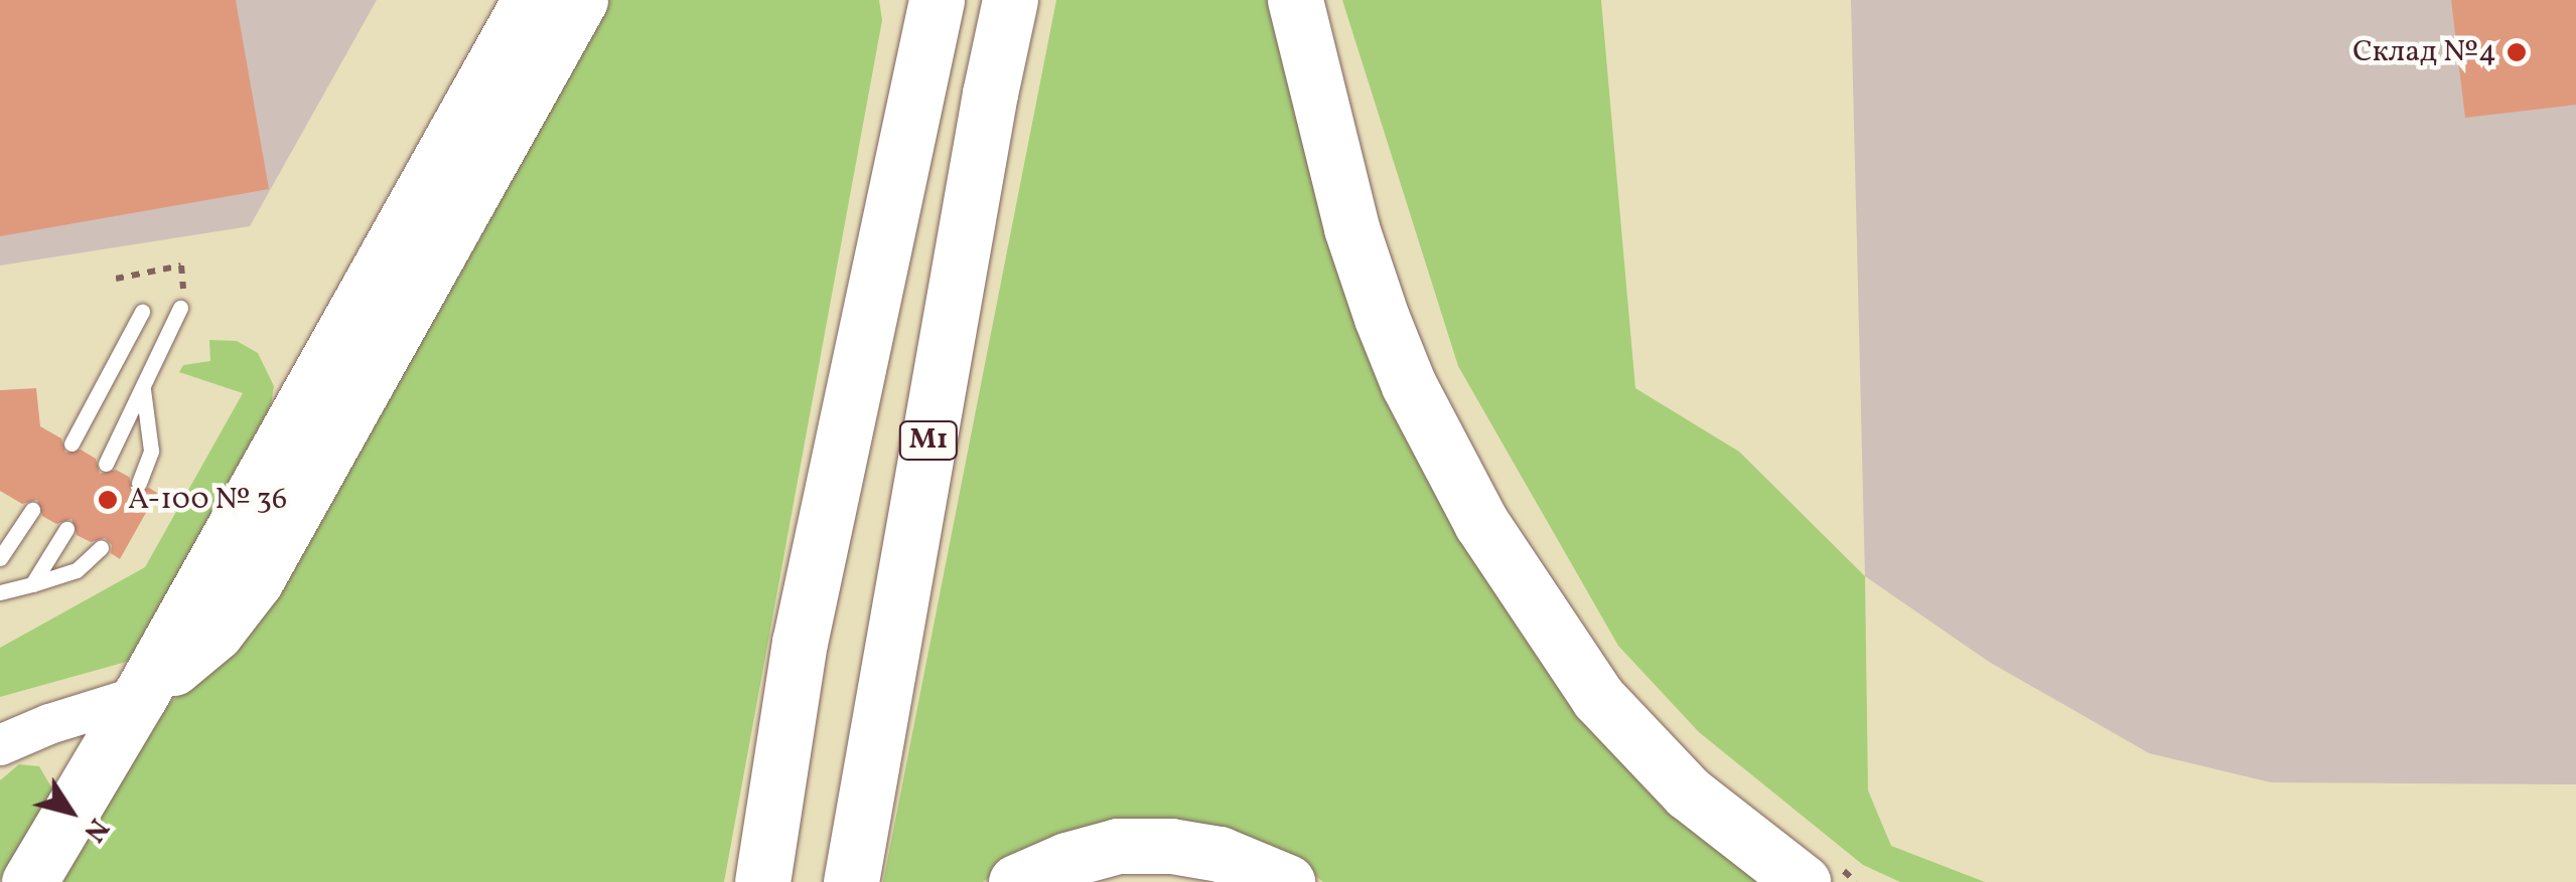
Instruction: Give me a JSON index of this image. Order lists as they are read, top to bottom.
{
  "streets": {
    "highway": ["М1"]
  },
  "places": ["Склад №4", "А-100 № 36"],
  "north": "bottom right"
}
